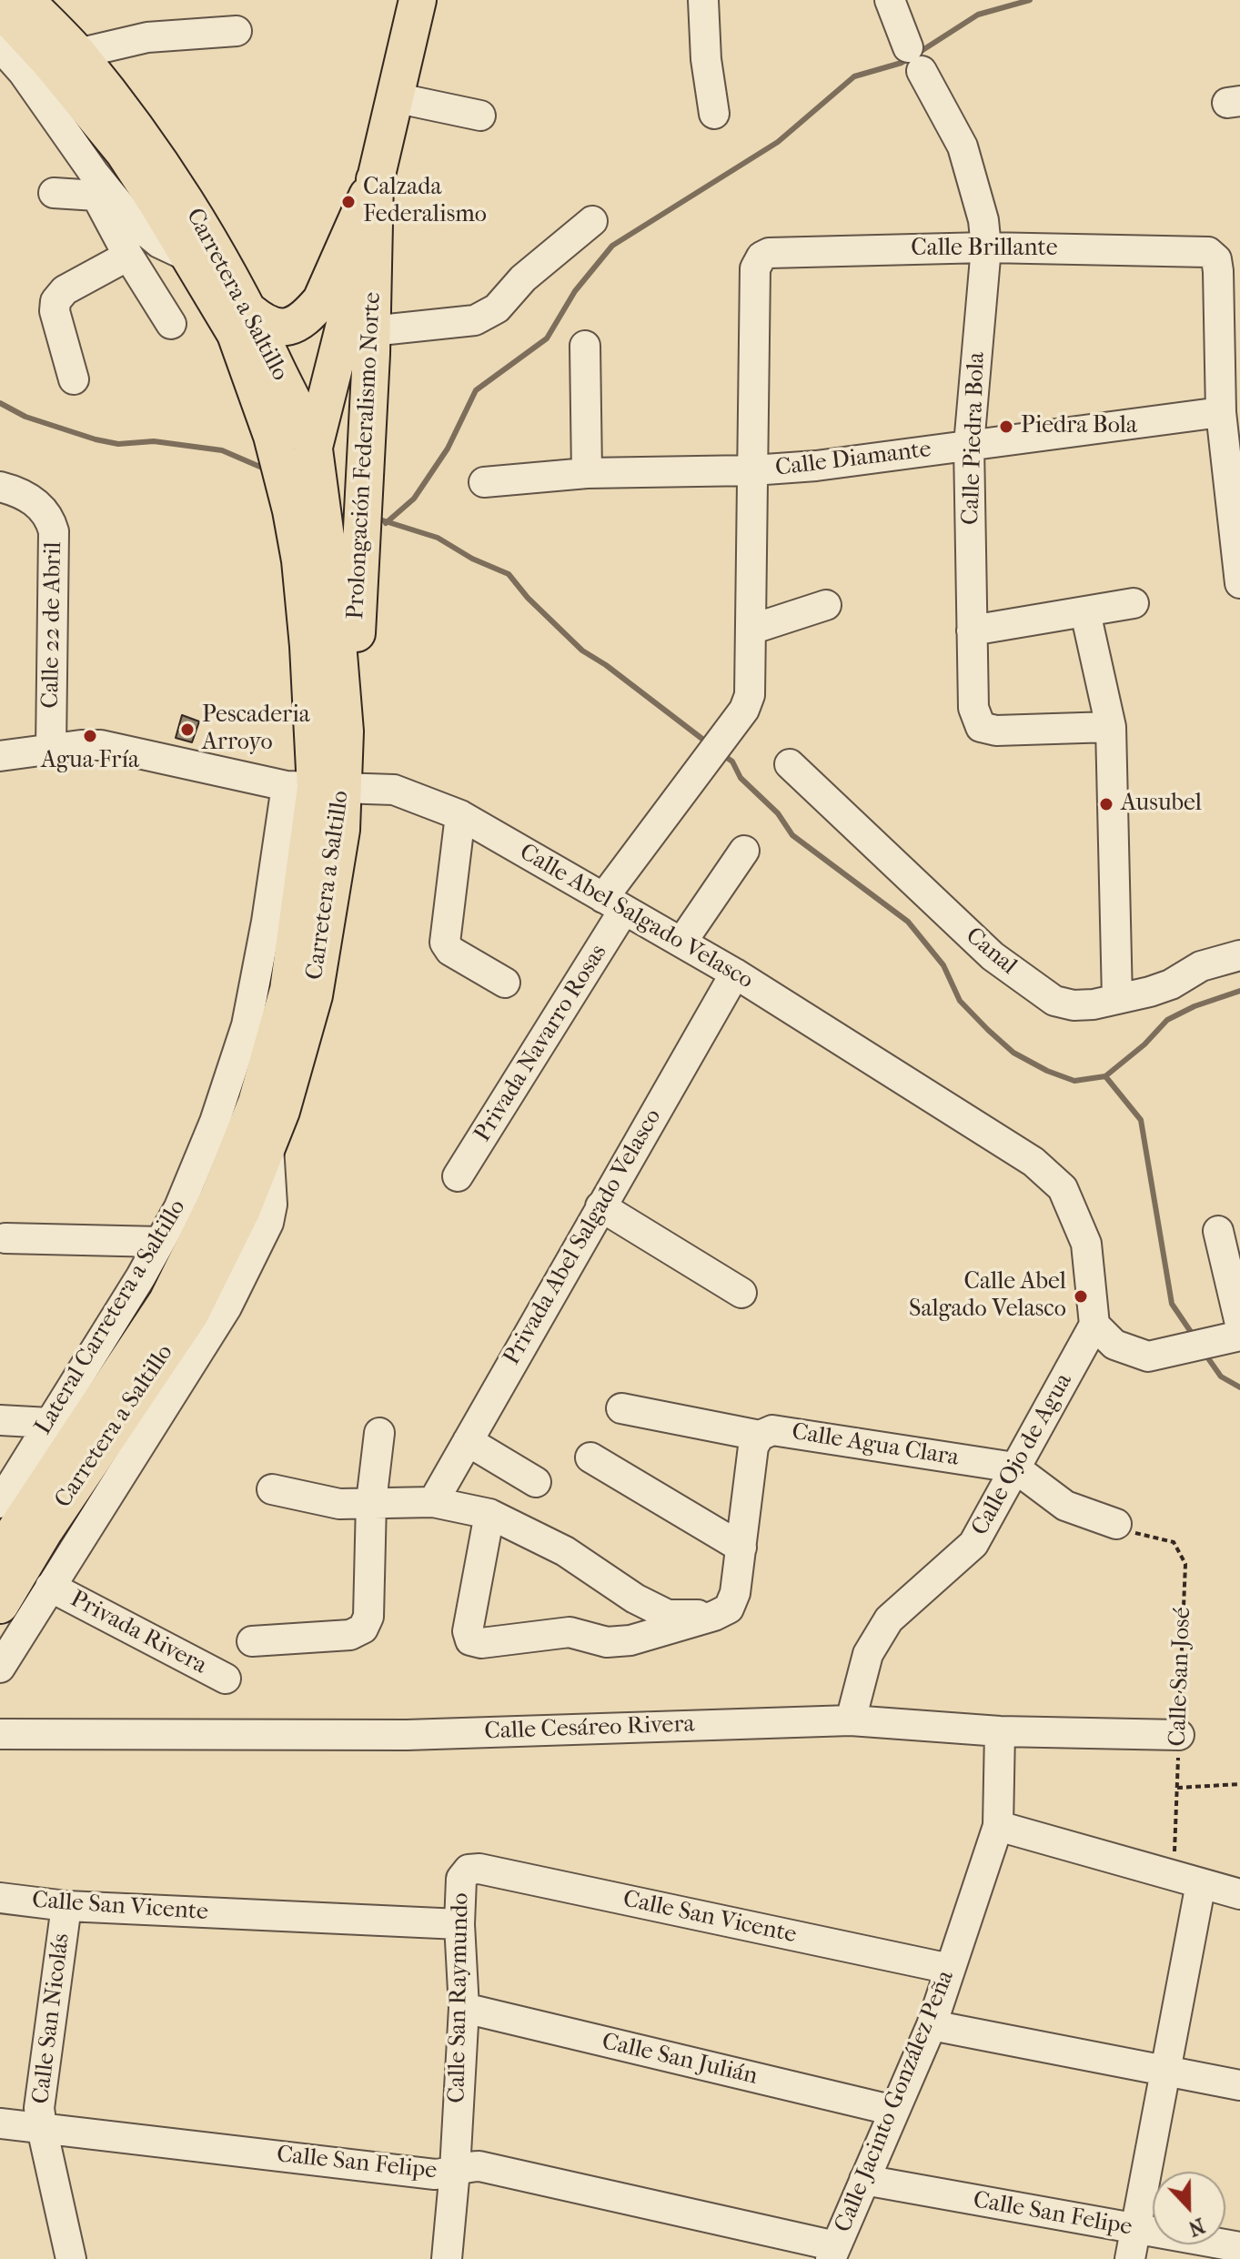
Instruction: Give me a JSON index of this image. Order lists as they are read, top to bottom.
{
  "streets": {
    "main road": ["Carretera a Saltillo", "Prolongación Federalismo Norte"],
    "street": [
      "Calle Brillante",
      "Calle Piedra Bola",
      "Calle Diamante",
      "Calle 22 de Abril",
      "Calle Abel Salgado Velasco",
      "Canal",
      "Privada Navarro Rosas",
      "Privada Abel Salgado Velasco",
      "Lateral Carretera a Saltillo",
      "Calle Agua Clara",
      "Calle Ojo de Agua",
      "Privada Rivera",
      "Calle Cesáreo Rivera",
      "Calle San Vicente",
      "Calle San Raymundo",
      "Calle San Nicolás",
      "Calle San Julián",
      "Calle Jacinto González Peña",
      "Calle San Felipe"
    ],
    "path": ["Calle San José"]
  },
  "crossings": [
    ["Calle Brillante", "Calle Piedra Bola"],
    ["Calle Brillante", "Calle Diamante"],
    ["Carretera a Saltillo", "Prolongación Federalismo Norte"],
    ["Carretera a Saltillo", "Calle Abel Salgado Velasco"],
    ["Carretera a Saltillo", "Lateral Carretera a Saltillo"],
    ["Calle Piedra Bola", "Calle Diamante"],
    ["Calle 22 de Abril", "Calle Abel Salgado Velasco"],
    ["Calle Abel Salgado Velasco", "Privada Navarro Rosas"],
    ["Calle Abel Salgado Velasco", "Privada Abel Salgado Velasco"],
    ["Calle Abel Salgado Velasco", "Lateral Carretera a Saltillo"],
    ["Calle Abel Salgado Velasco", "Calle Ojo de Agua"],
    ["Calle Agua Clara", "Calle Ojo de Agua"],
    ["Calle Agua Clara", "Calle San José"],
    ["Calle Ojo de Agua", "Calle Cesáreo Rivera"],
    ["Calle San José", "Calle Cesáreo Rivera"],
    ["Calle Cesáreo Rivera", "Calle Jacinto González Peña"],
    ["Calle San Vicente", "Calle San Raymundo"],
    ["Calle San Vicente", "Calle San Nicolás"],
    ["Calle San Vicente", "Calle Jacinto González Peña"],
    ["Calle San Raymundo", "Calle San Julián"],
    ["Calle San Raymundo", "Calle San Felipe"],
    ["Calle San Nicolás", "Calle San Felipe"],
    ["Calle San Julián", "Calle Jacinto González Peña"],
    ["Calle Jacinto González Peña", "Calle San Felipe"]
  ],
  "places": [
    "Calzada Federalismo",
    "Piedra Bola",
    "Pescaderia Arroyo",
    "Agua Fría",
    "Ausubel",
    "Calle Abel Salgado Velasco"
  ],
  "north": "bottom"
}
